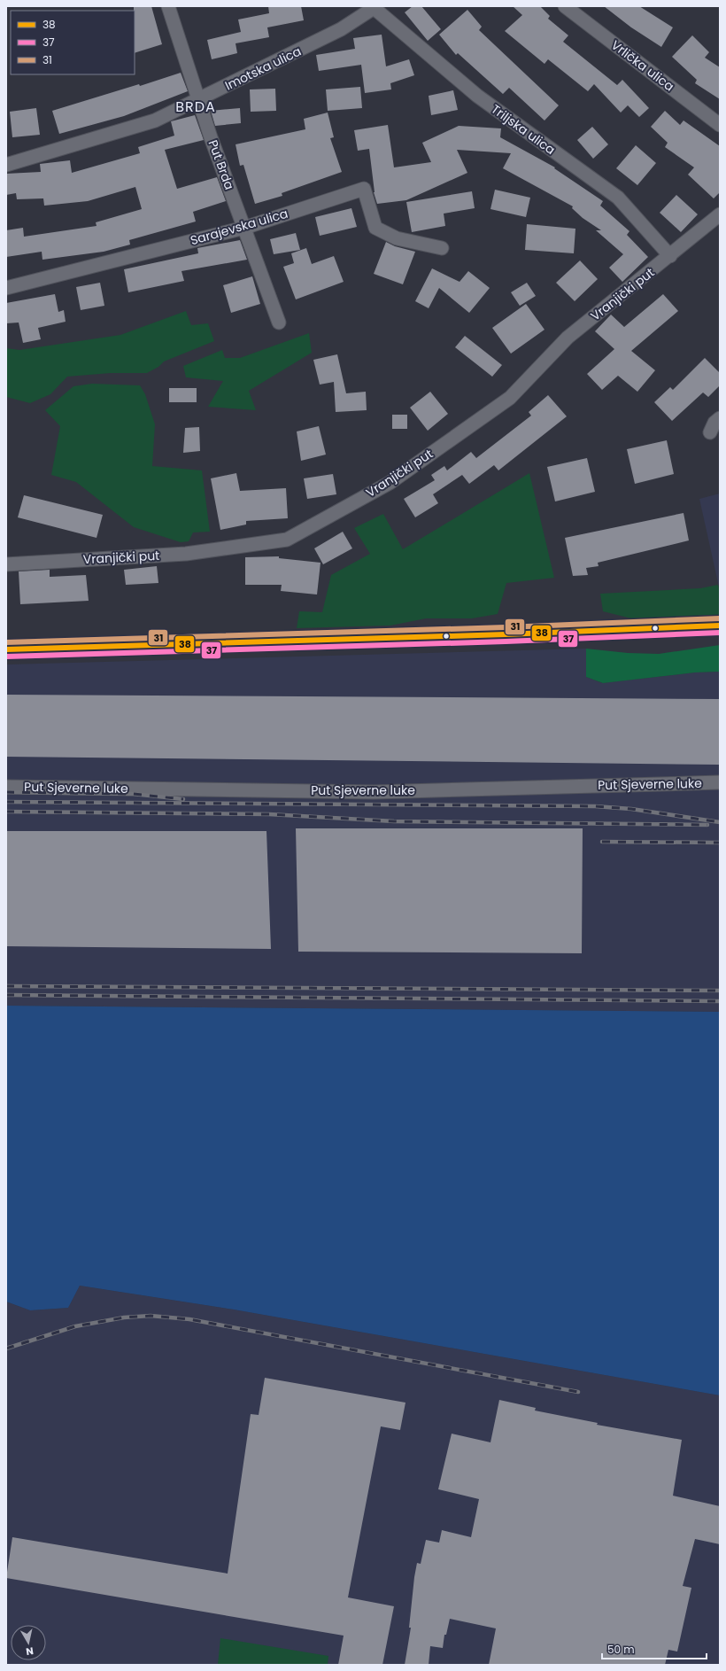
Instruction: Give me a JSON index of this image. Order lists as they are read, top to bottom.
{
  "streets": {
    "street": [
      "Vrlička ulica",
      "Imotska ulica",
      "Triljska ulica",
      "Put Brda",
      "Sarajevska ulica",
      "Vranjički put",
      "Put Sjeverne luke"
    ]
  },
  "crossings": [
    ["Imotska ulica", "Triljska ulica"],
    ["Imotska ulica", "Put Brda"],
    ["Triljska ulica", "Vranjički put"],
    ["Put Brda", "Sarajevska ulica"]
  ],
  "districts": ["BRDA"],
  "lines": ["transit line 31", "transit line 38", "transit line 37"],
  "legend": ["38", "37", "31"],
  "scale_bar": "50 m",
  "north": "bottom"
}
